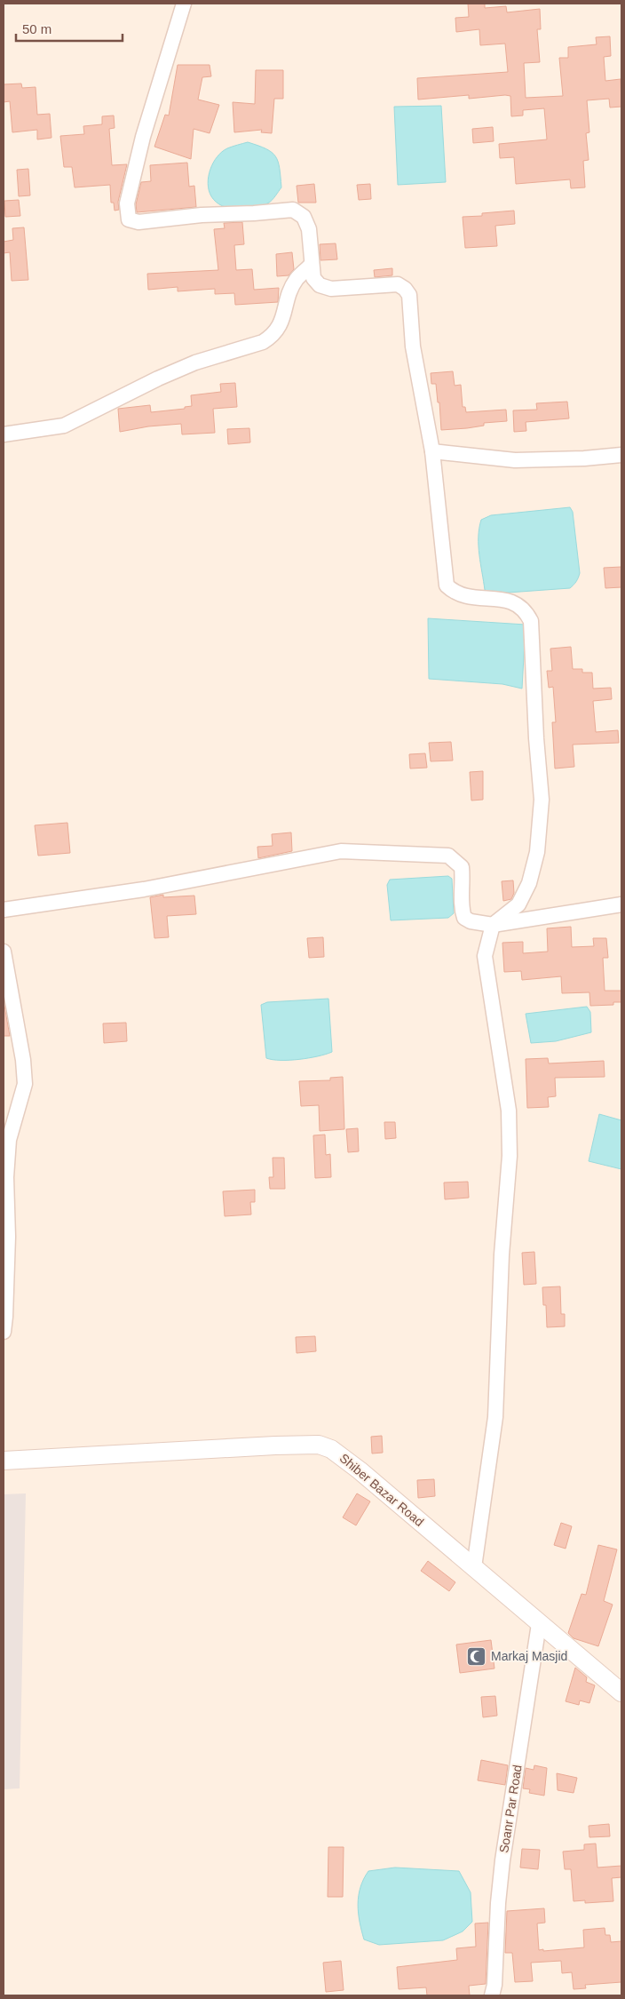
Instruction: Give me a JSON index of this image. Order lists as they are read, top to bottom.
{
  "streets": {
    "street": ["Shiber Bazar Road", "Soanr Par Road"]
  },
  "crossings": [
    ["Shiber Bazar Road", "Soanr Par Road"]
  ],
  "places": {
    "mosque": ["Markaj Masjid"]
  },
  "scale_bar": "50 m"
}
